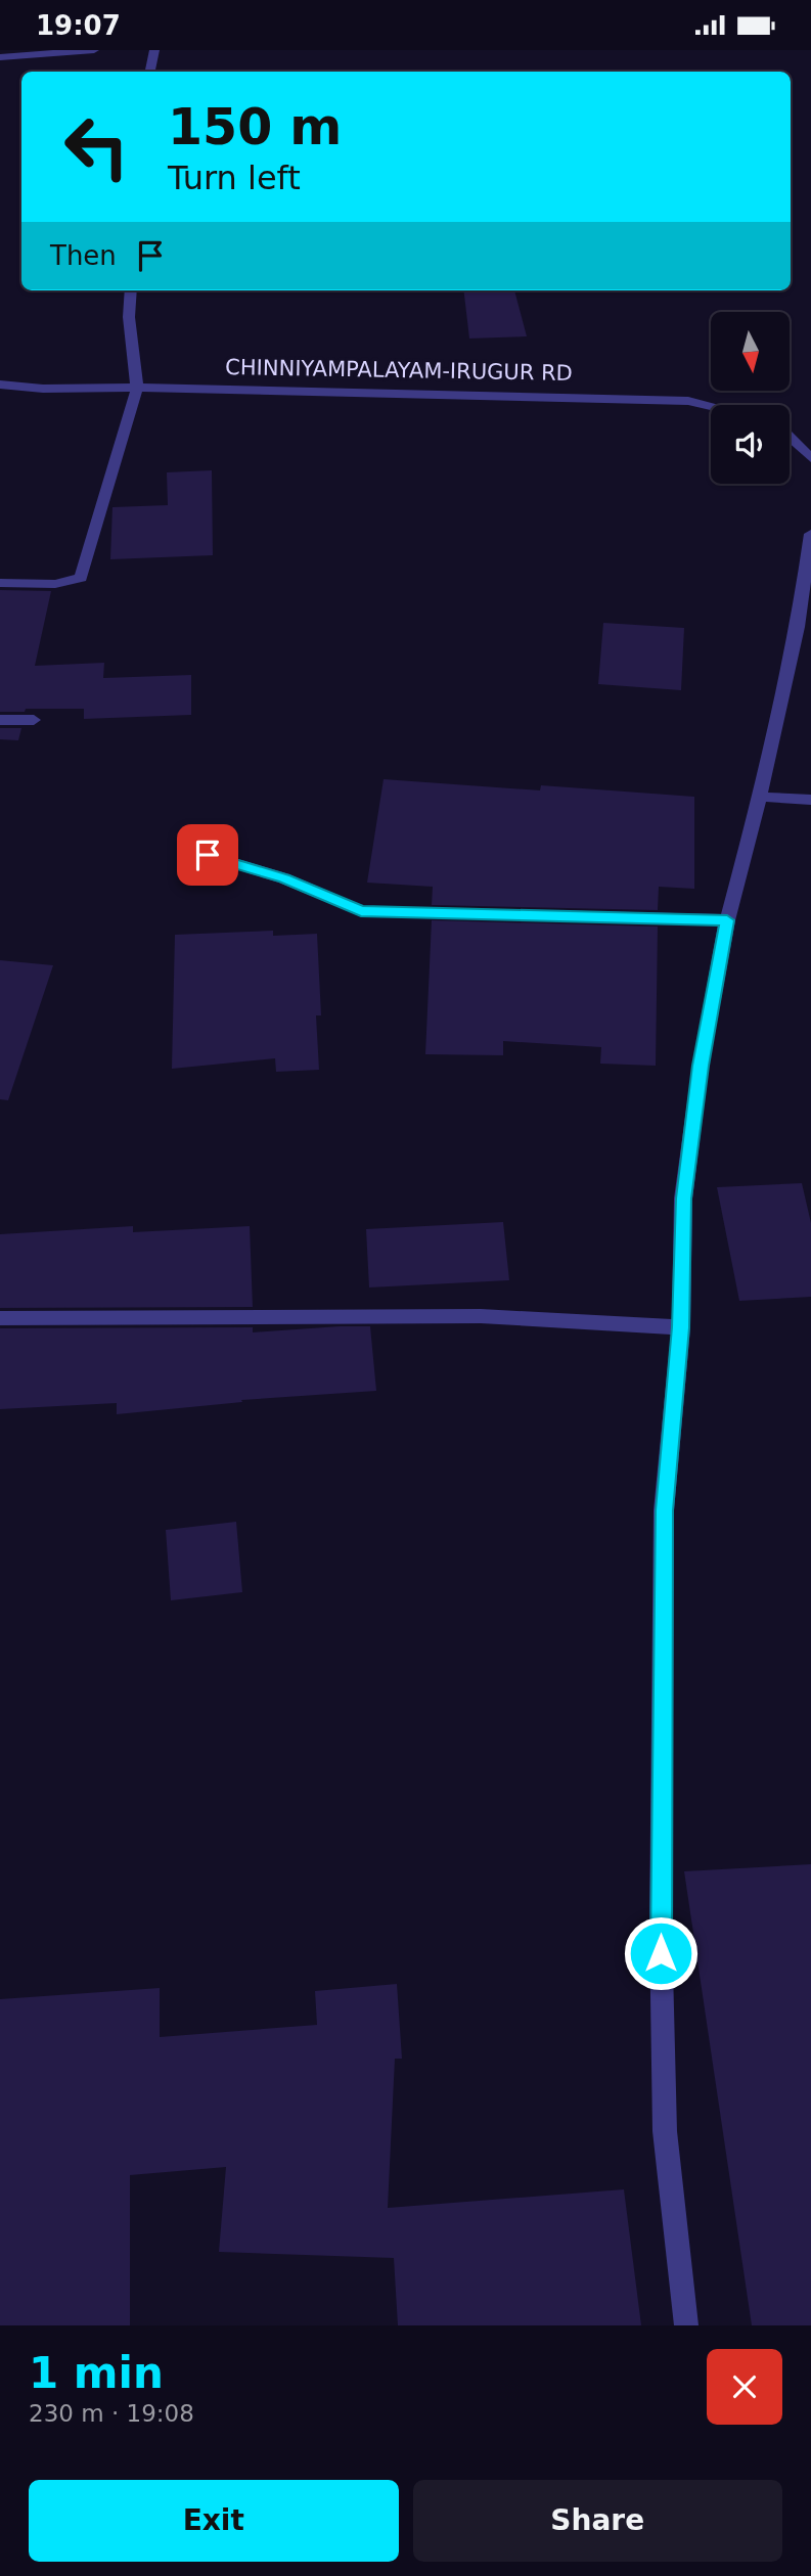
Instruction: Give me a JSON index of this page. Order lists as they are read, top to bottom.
{
  "streets": {
    "street": ["CHINNIYAMPALAYAM-IRUGUR RD"]
  },
  "north": "bottom",
  "page": {
    "status": "19:07",
    "turn": ["150 m", "Turn left"],
    "then": "Then",
    "heading": ["1 min", "230 m · 19:08"],
    "buttons": ["Exit", "Share"]
  }
}
